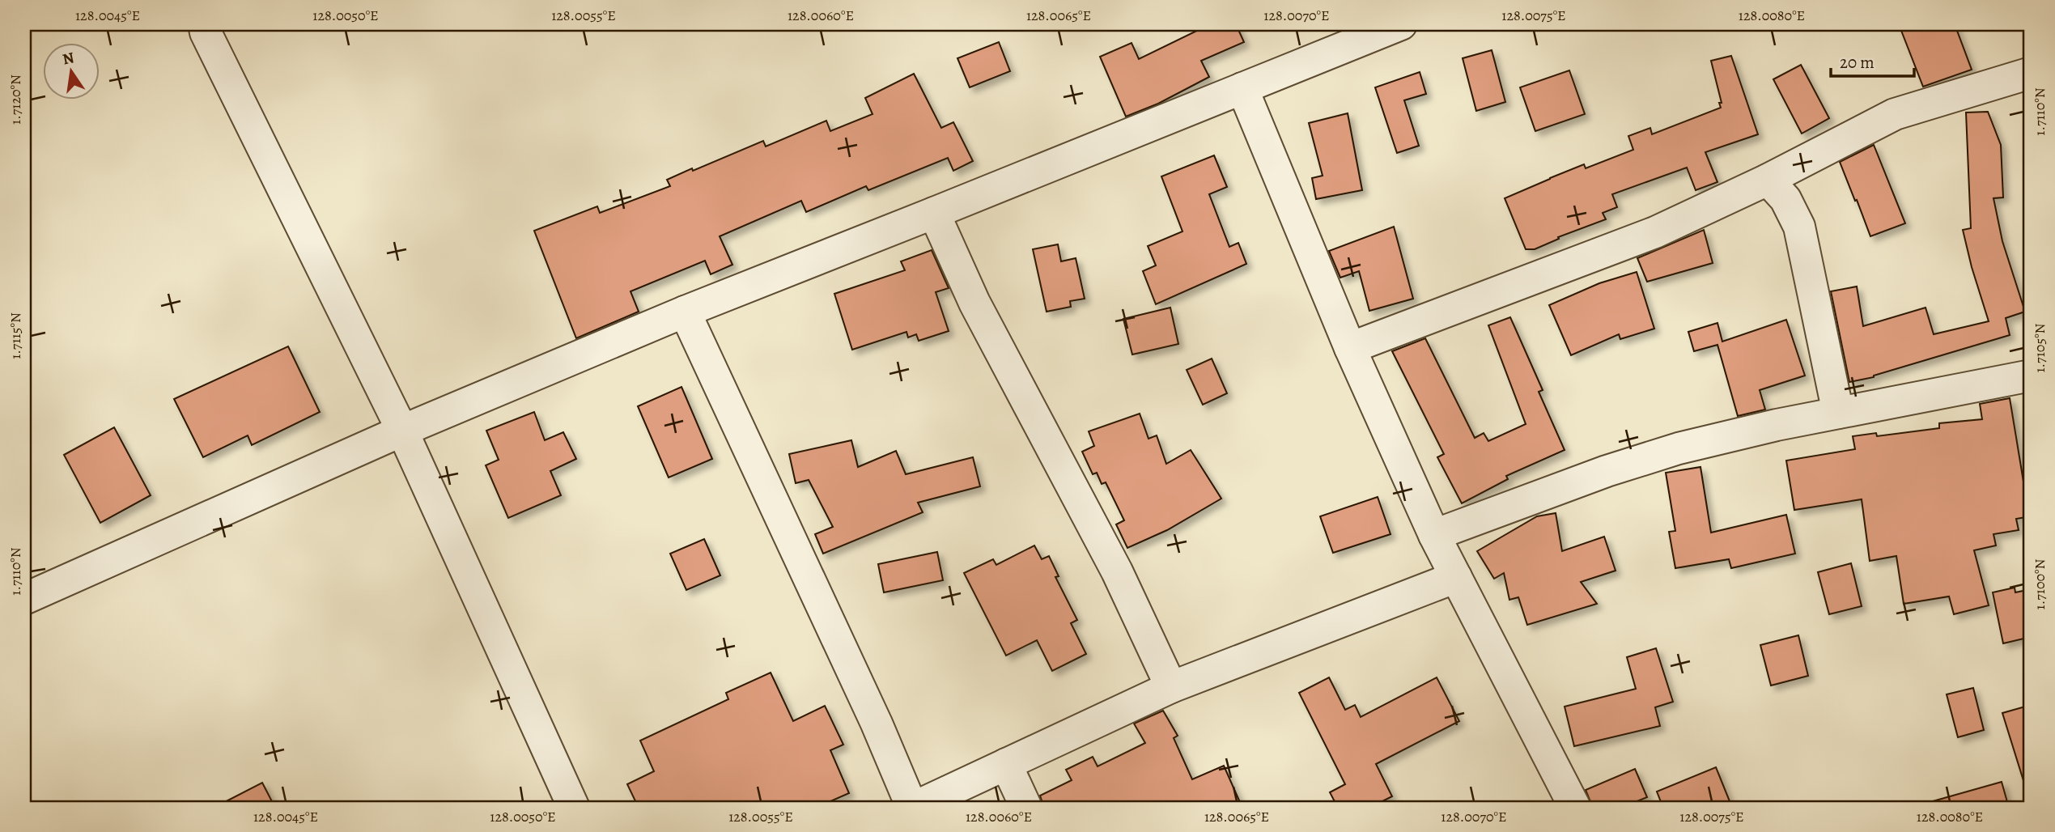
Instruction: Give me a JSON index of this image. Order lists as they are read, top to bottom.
{
  "scale_bar": "20 m",
  "north": "top",
  "coordinates": [
    "128.0045°E",
    "128.0050°E",
    "128.0055°E",
    "128.0060°E",
    "128.0065°E",
    "128.0070°E",
    "128.0075°E",
    "128.0080°E",
    "1.7120°N",
    "1.7110°N",
    "1.7115°N",
    "1.7105°N",
    "1.7100°N"
  ]
}
